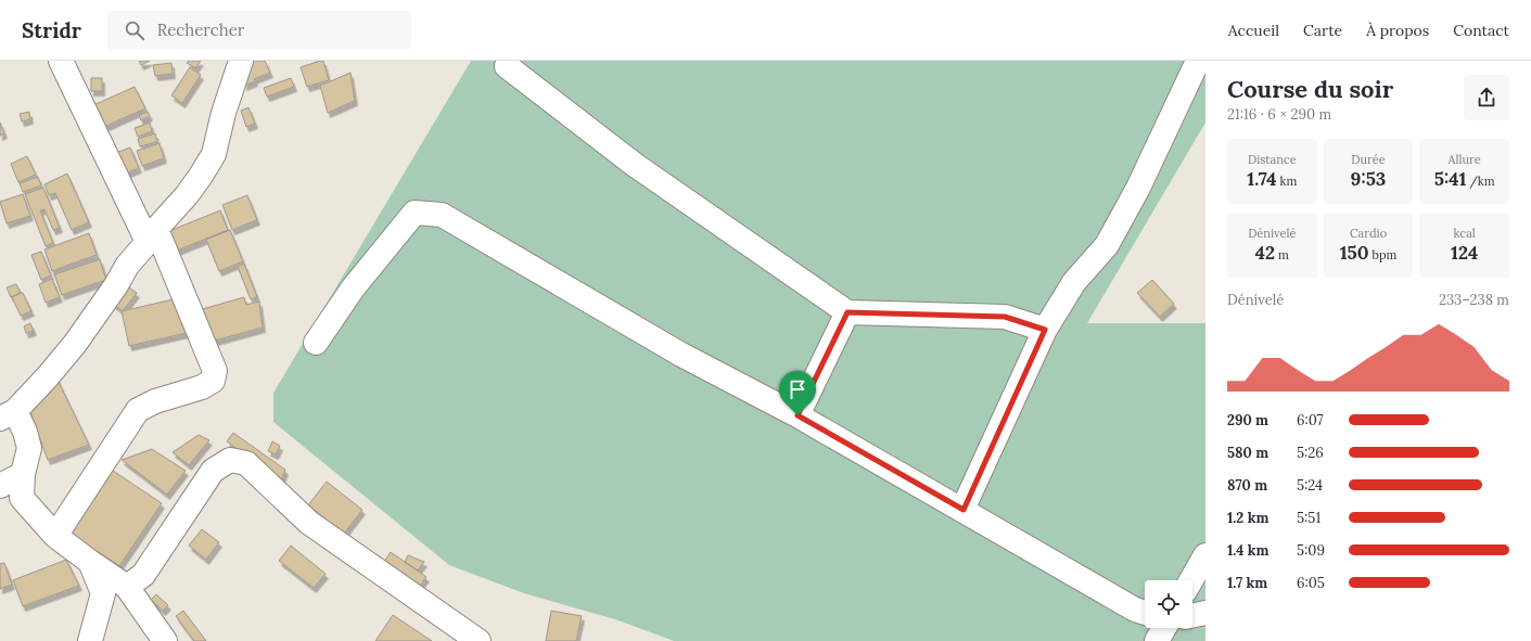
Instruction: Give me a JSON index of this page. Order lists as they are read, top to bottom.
{
  "page": {
    "header": "Stridr",
    "search": "Rechercher",
    "nav": [
      "Accueil",
      "Carte",
      "À propos",
      "Contact"
    ],
    "heading": ["Course du soir", "21:16 · 6 × 290 m"],
    "stats": [
      ["Distance", "1.74 km"],
      ["Durée", "9:53"],
      ["Allure", "5:41 /km"],
      ["Dénivelé", "42 m"],
      ["Cardio", "150 bpm"],
      ["kcal", "124"]
    ],
    "chart": ["Dénivelé", "233–238 m"],
    "list": [
      {
        "name": "290 m",
        "note": "6:07"
      },
      {
        "name": "580 m",
        "note": "5:26"
      },
      {
        "name": "870 m",
        "note": "5:24"
      },
      {
        "name": "1.2 km",
        "note": "5:51"
      },
      {
        "name": "1.4 km",
        "note": "5:09"
      },
      {
        "name": "1.7 km",
        "note": "6:05"
      }
    ]
  }
}
